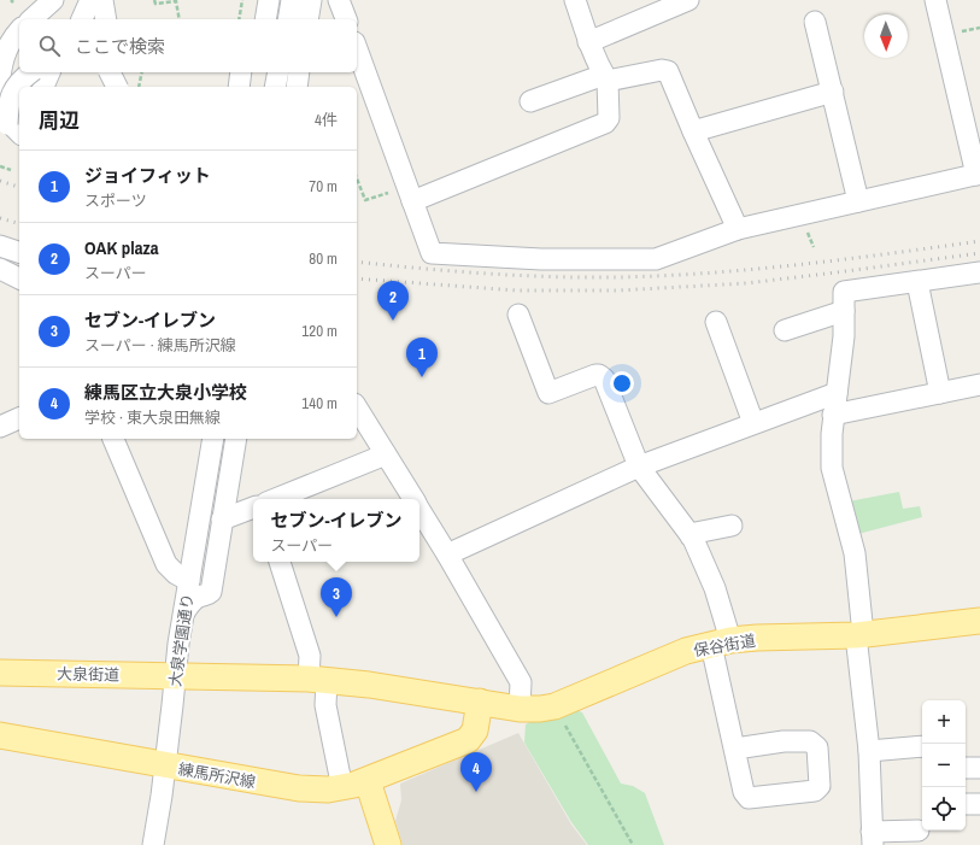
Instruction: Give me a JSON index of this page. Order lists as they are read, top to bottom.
{
  "streets": {
    "main road": ["保谷街道", "大泉街道", "練馬所沢線"],
    "street": ["大泉学園通り"]
  },
  "crossings": [
    ["大泉学園通り", "大泉街道"],
    ["大泉学園通り", "練馬所沢線"],
    ["保谷街道", "練馬所沢線"]
  ],
  "north": "bottom",
  "page": {
    "search": "ここで検索",
    "heading": ["周辺", "4件"],
    "list": [
      {
        "mark": "1",
        "name": "ジョイフィット",
        "note": "スポーツ",
        "value": "70 m"
      },
      {
        "mark": "2",
        "name": "OAK plaza",
        "note": "スーパー",
        "value": "80 m"
      },
      {
        "mark": "3",
        "name": "セブン-イレブン",
        "note": "スーパー · 練馬所沢線",
        "value": "120 m"
      },
      {
        "mark": "4",
        "name": "練馬区立大泉小学校",
        "note": "学校 · 東大泉田無線",
        "value": "140 m"
      }
    ],
    "pins": [
      "2",
      "1",
      "3",
      "4"
    ],
    "popup": ["セブン-イレブン", "スーパー"],
    "map_buttons": ["+", "−"]
  }
}
